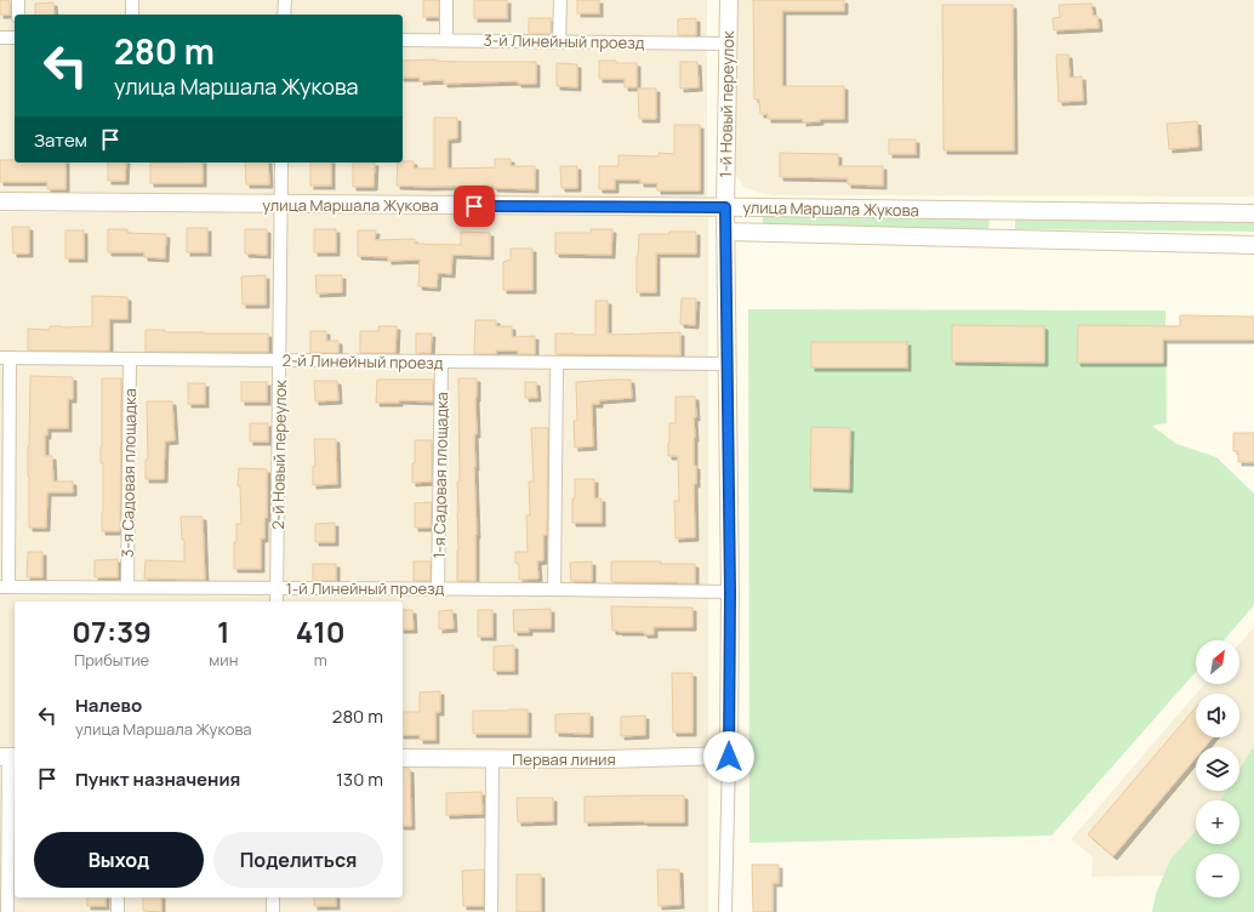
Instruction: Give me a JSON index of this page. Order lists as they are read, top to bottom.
{
  "streets": {
    "main road": ["1-й Новый переулок", "улица Маршала Жукова", "Первая линия"],
    "street": [
      "3-й Линейный проезд",
      "2-й Линейный проезд",
      "2-й Новый переулок",
      "3-я Садовая площадка",
      "1-я Садовая площадка",
      "1-й Линейный проезд"
    ]
  },
  "crossings": [
    ["3-й Линейный проезд", "1-й Новый переулок"],
    ["1-й Новый переулок", "улица Маршала Жукова"],
    ["1-й Новый переулок", "2-й Линейный проезд"],
    ["1-й Новый переулок", "1-й Линейный проезд"],
    ["1-й Новый переулок", "Первая линия"],
    ["улица Маршала Жукова", "2-й Новый переулок"],
    ["2-й Линейный проезд", "2-й Новый переулок"],
    ["2-й Линейный проезд", "3-я Садовая площадка"],
    ["2-й Линейный проезд", "1-я Садовая площадка"],
    ["2-й Новый переулок", "1-й Линейный проезд"],
    ["3-я Садовая площадка", "1-й Линейный проезд"],
    ["1-я Садовая площадка", "1-й Линейный проезд"]
  ],
  "north": "top right",
  "page": {
    "turn": ["280 m", "улица Маршала Жукова"],
    "then": "Затем",
    "eta": [
      "07:39",
      "Прибытие",
      "1",
      "мин",
      "410",
      "m"
    ],
    "map_buttons": ["+", "−"],
    "list": [
      {
        "name": "Налево",
        "note": "улица Маршала Жукова",
        "value": "280 m"
      },
      {
        "name": "Пункт назначения",
        "value": "130 m"
      }
    ],
    "buttons": ["Выход", "Поделиться"]
  }
}
